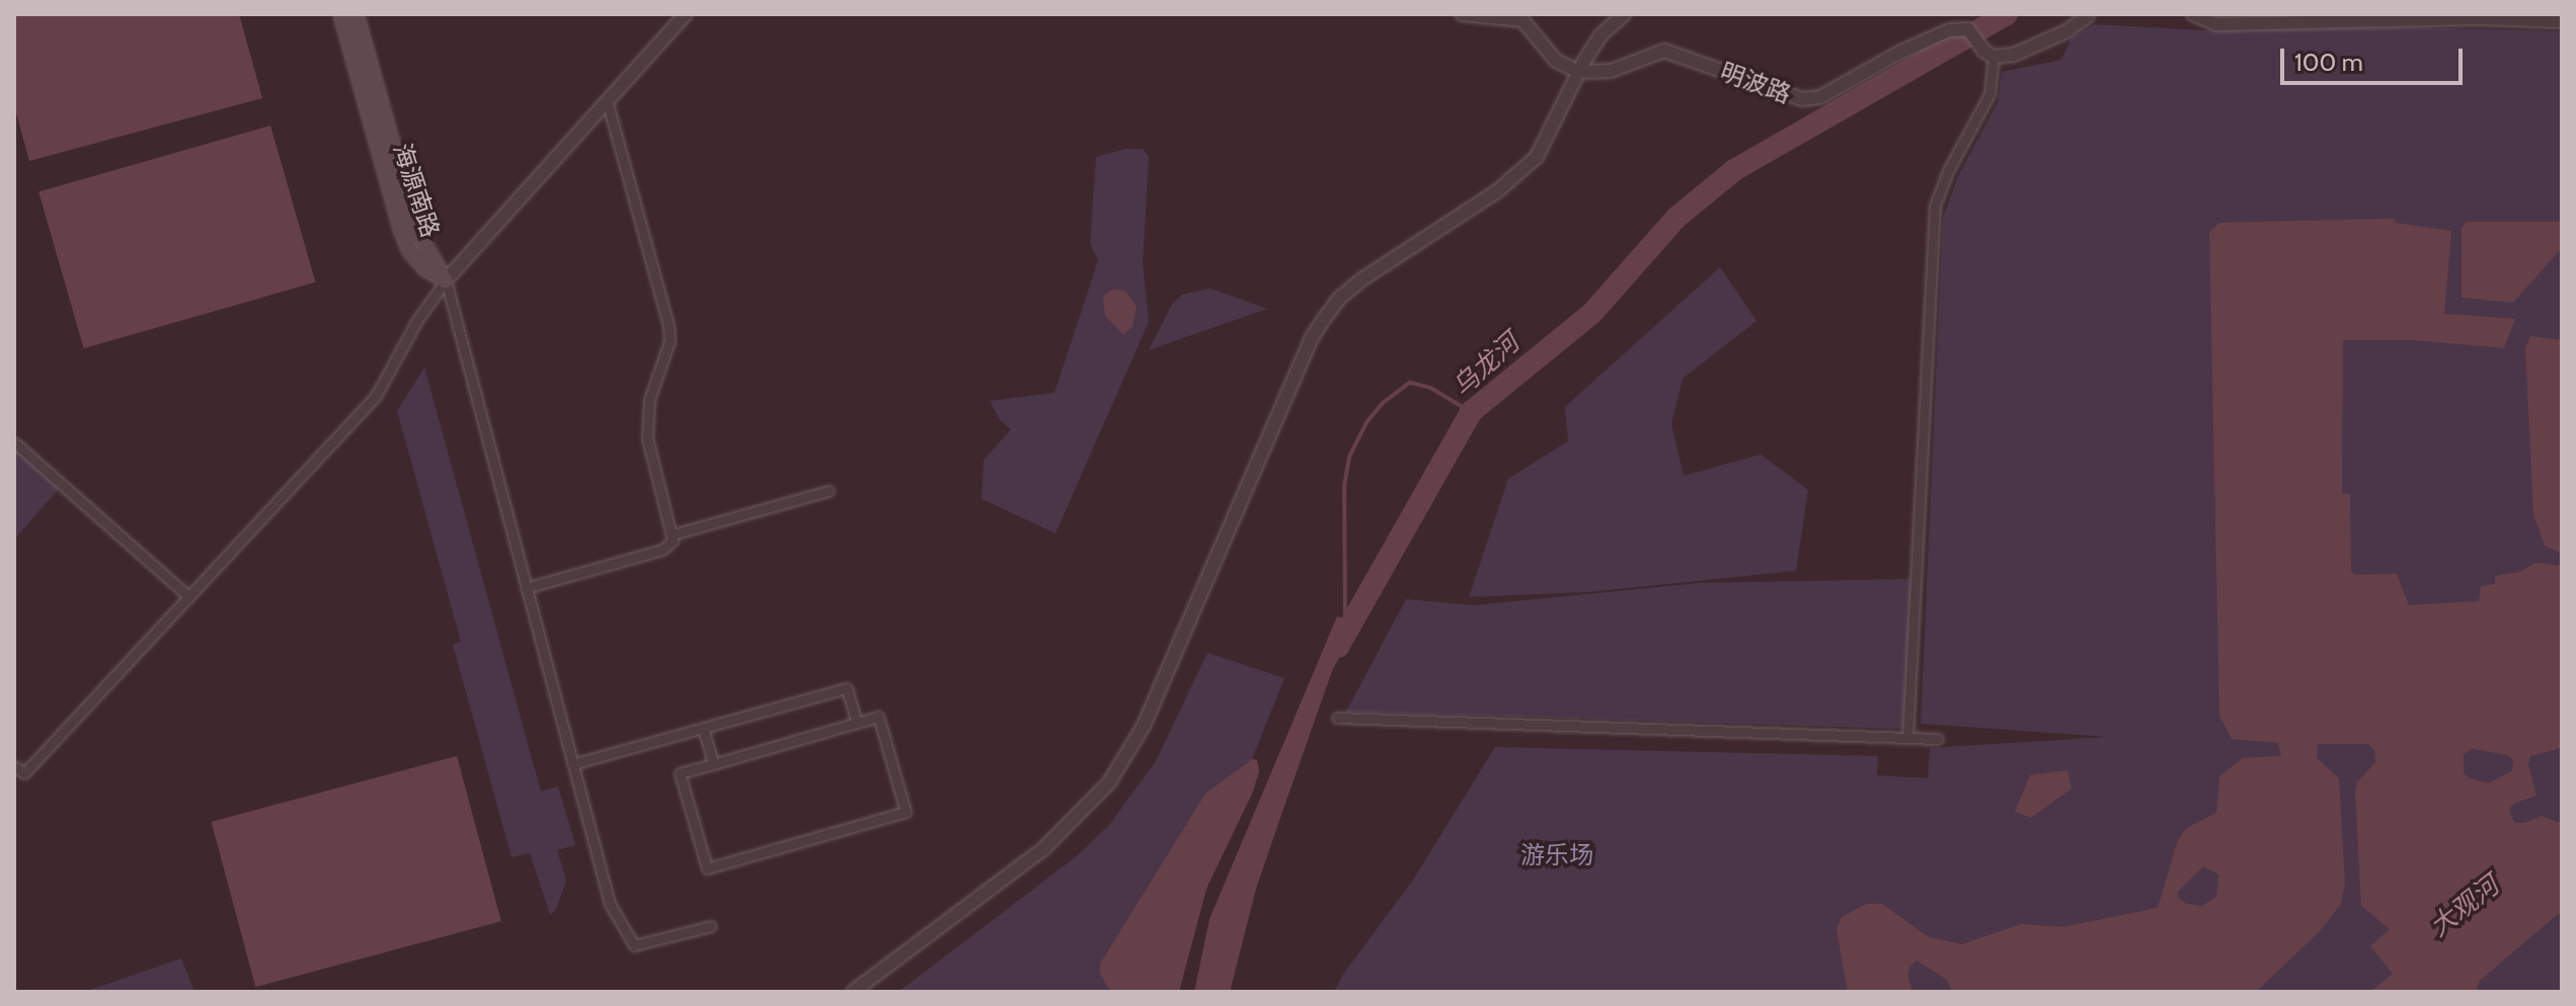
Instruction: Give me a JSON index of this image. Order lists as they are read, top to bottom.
{
  "streets": {
    "main road": ["海源南路"],
    "street": ["明波路"]
  },
  "water": ["乌龙河", "大观河"],
  "parks": ["游乐场"],
  "scale_bar": "100 m"
}
